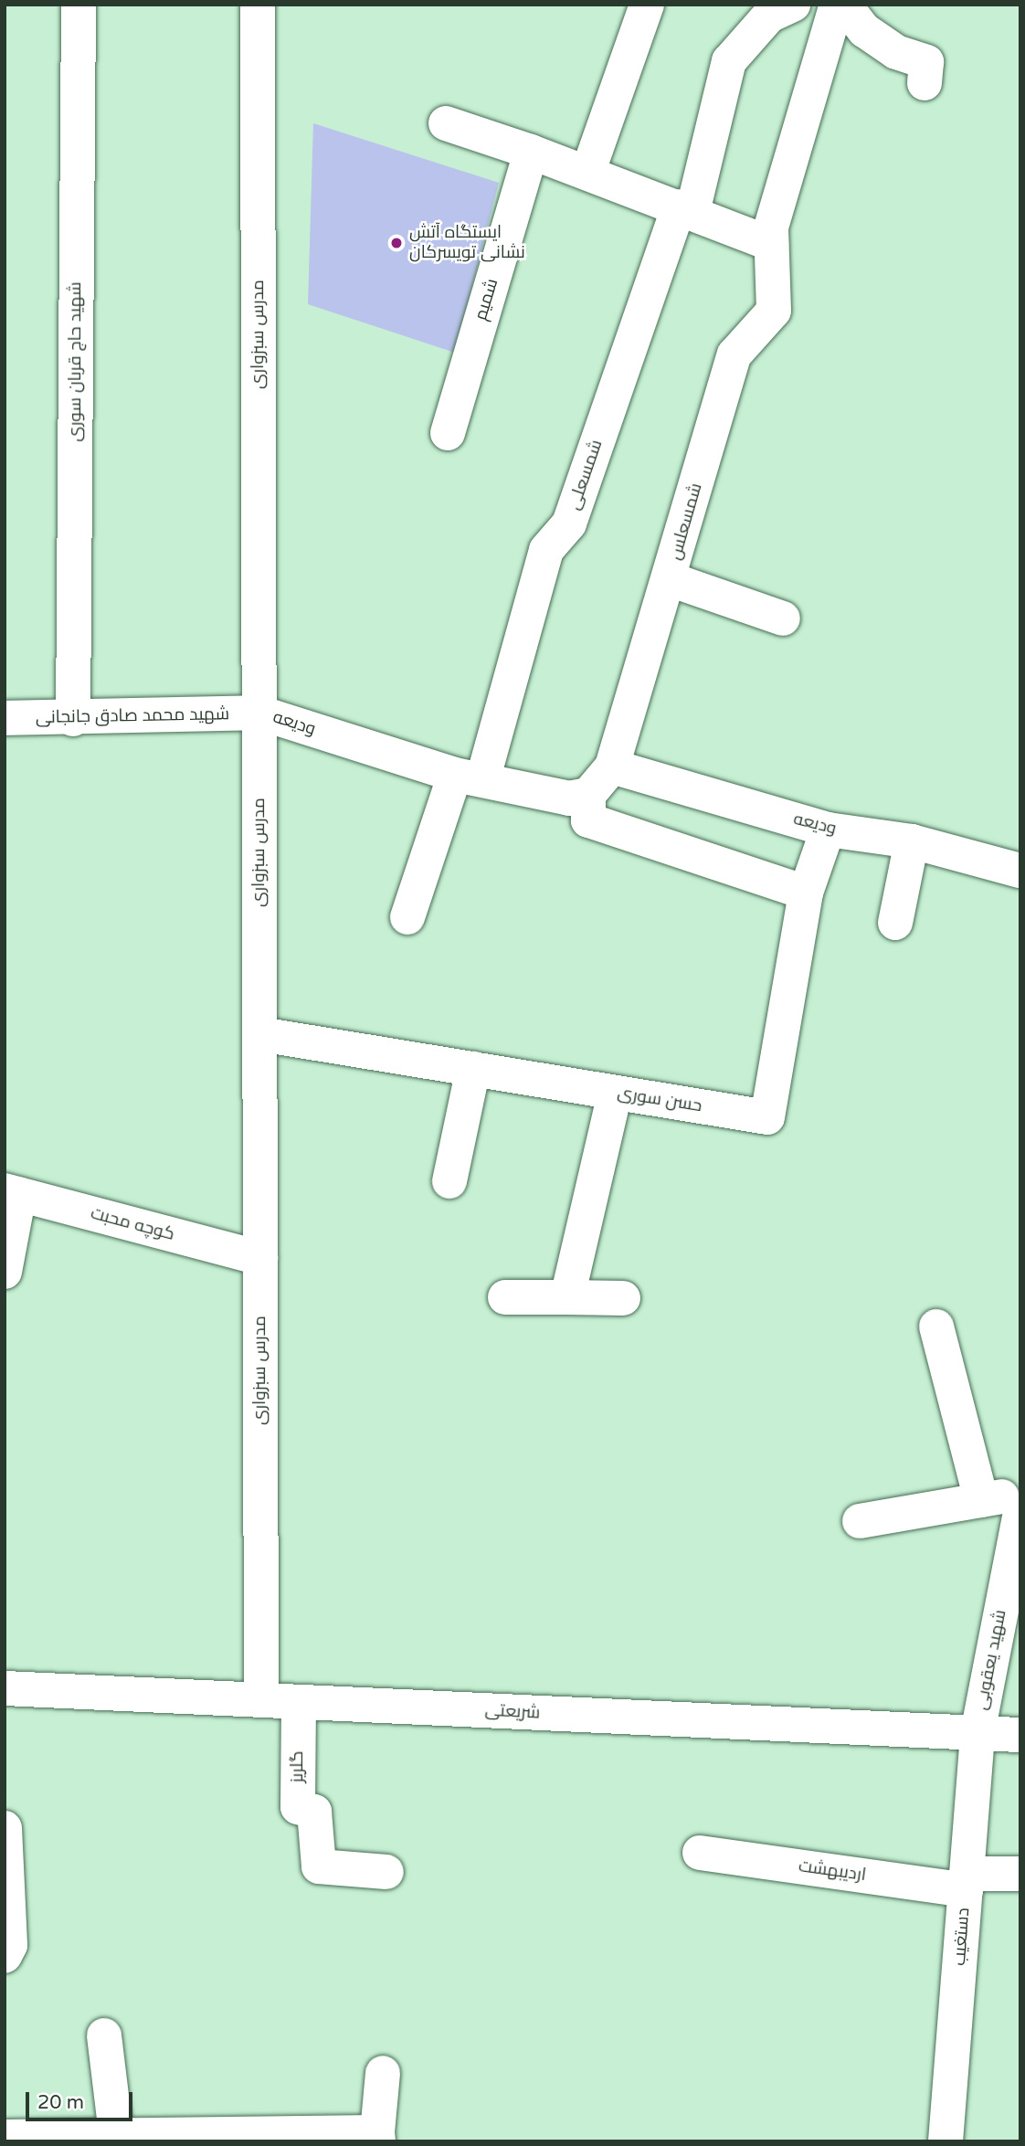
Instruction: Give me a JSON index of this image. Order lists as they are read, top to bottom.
{
  "streets": {
    "street": [
      "شمیم",
      "مدرس سبزواری",
      "شهید حاج قربان سوری",
      "شمسعلی",
      "شمسعلس",
      "شهید محمد صادق جانجانی",
      "ودیعه",
      "حسن سوری",
      "کوچه محبت",
      "شهید یعقوبی",
      "شریعتی",
      "گلریز",
      "اردیبهشت",
      "دستغیب"
    ]
  },
  "crossings": [
    ["مدرس سبزواری", "شهید محمد صادق جانجانی"],
    ["مدرس سبزواری", "ودیعه"],
    ["مدرس سبزواری", "حسن سوری"],
    ["مدرس سبزواری", "کوچه محبت"],
    ["مدرس سبزواری", "شریعتی"],
    ["شهید حاج قربان سوری", "شهید محمد صادق جانجانی"],
    ["شمسعلی", "ودیعه"],
    ["شمسعلس", "ودیعه"],
    ["شهید محمد صادق جانجانی", "ودیعه"],
    ["ودیعه", "حسن سوری"],
    ["شهید یعقوبی", "شریعتی"],
    ["شهید یعقوبی", "دستغیب"],
    ["شریعتی", "گلریز"],
    ["شریعتی", "دستغیب"],
    ["اردیبهشت", "دستغیب"]
  ],
  "places": ["ایستگاه آتش نشانی تویسرکان"],
  "scale_bar": "20 m"
}
